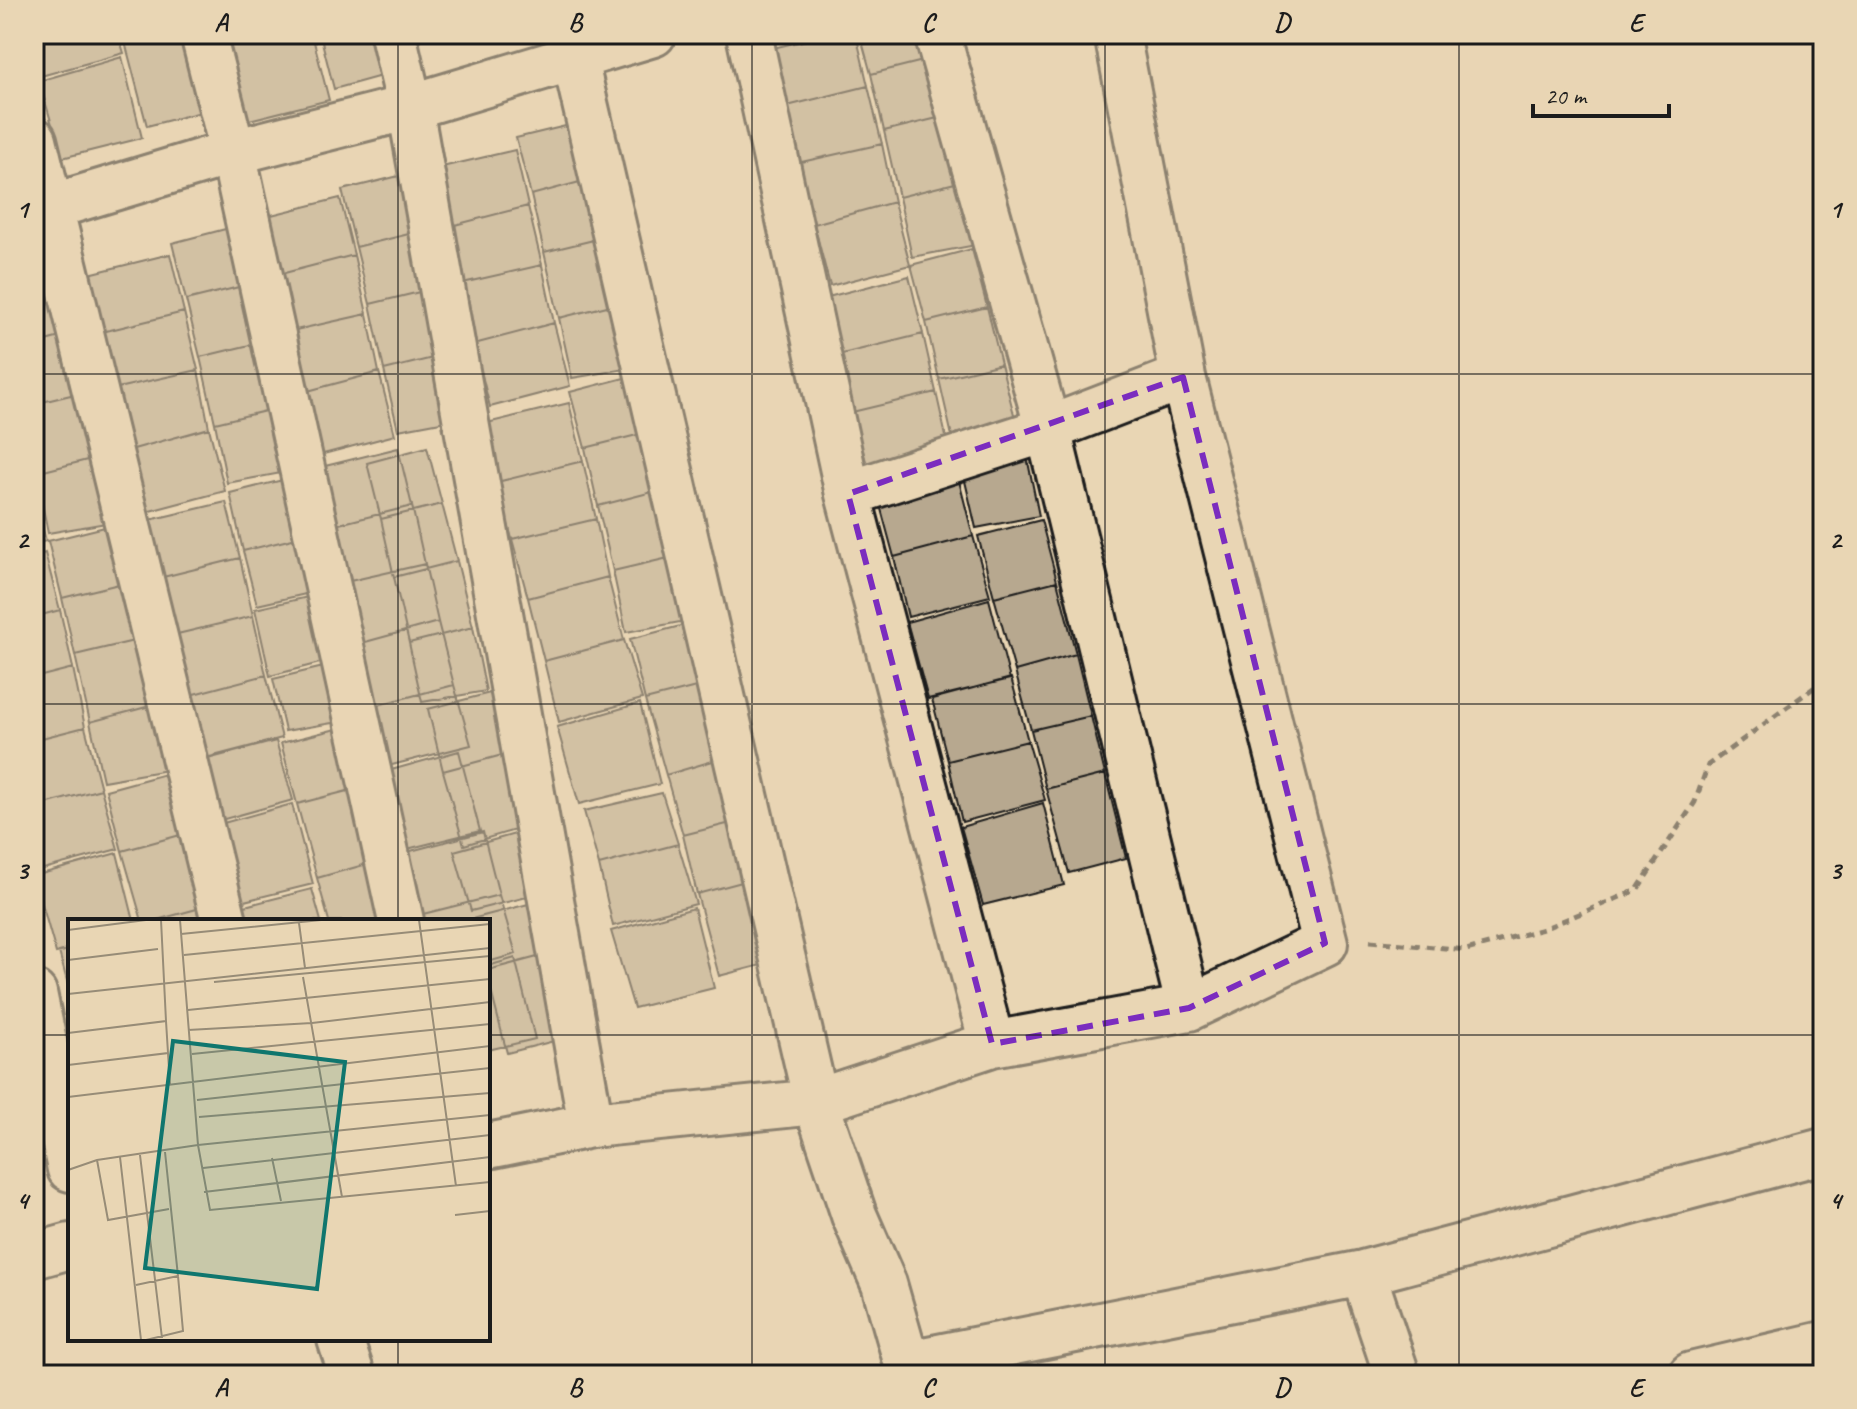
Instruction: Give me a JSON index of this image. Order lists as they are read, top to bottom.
{
  "scale_bar": "20 m",
  "grid": {
    "columns": [
      "A",
      "B",
      "C",
      "D",
      "E"
    ],
    "rows": [
      "1",
      "2",
      "3",
      "4"
    ]
  }
}
